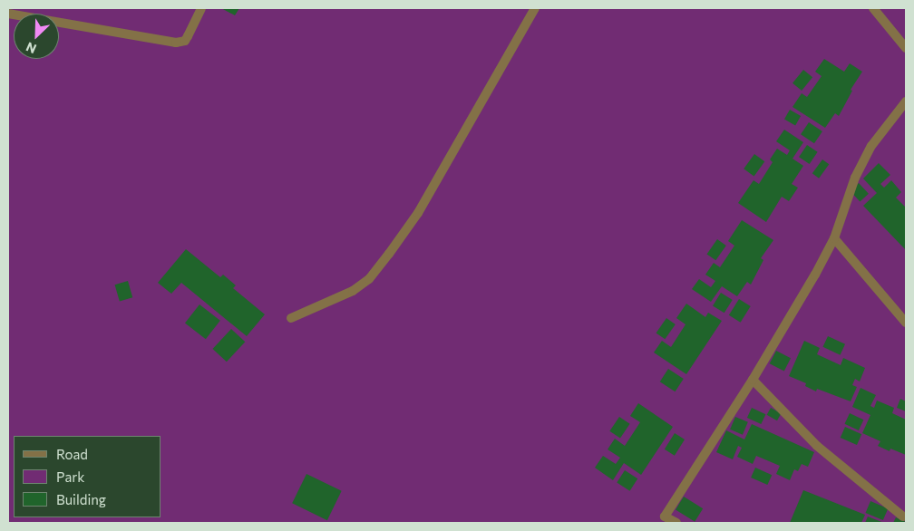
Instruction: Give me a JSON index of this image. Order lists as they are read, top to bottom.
{
  "legend": ["Road", "Park", "Building"],
  "north": "bottom left"
}
